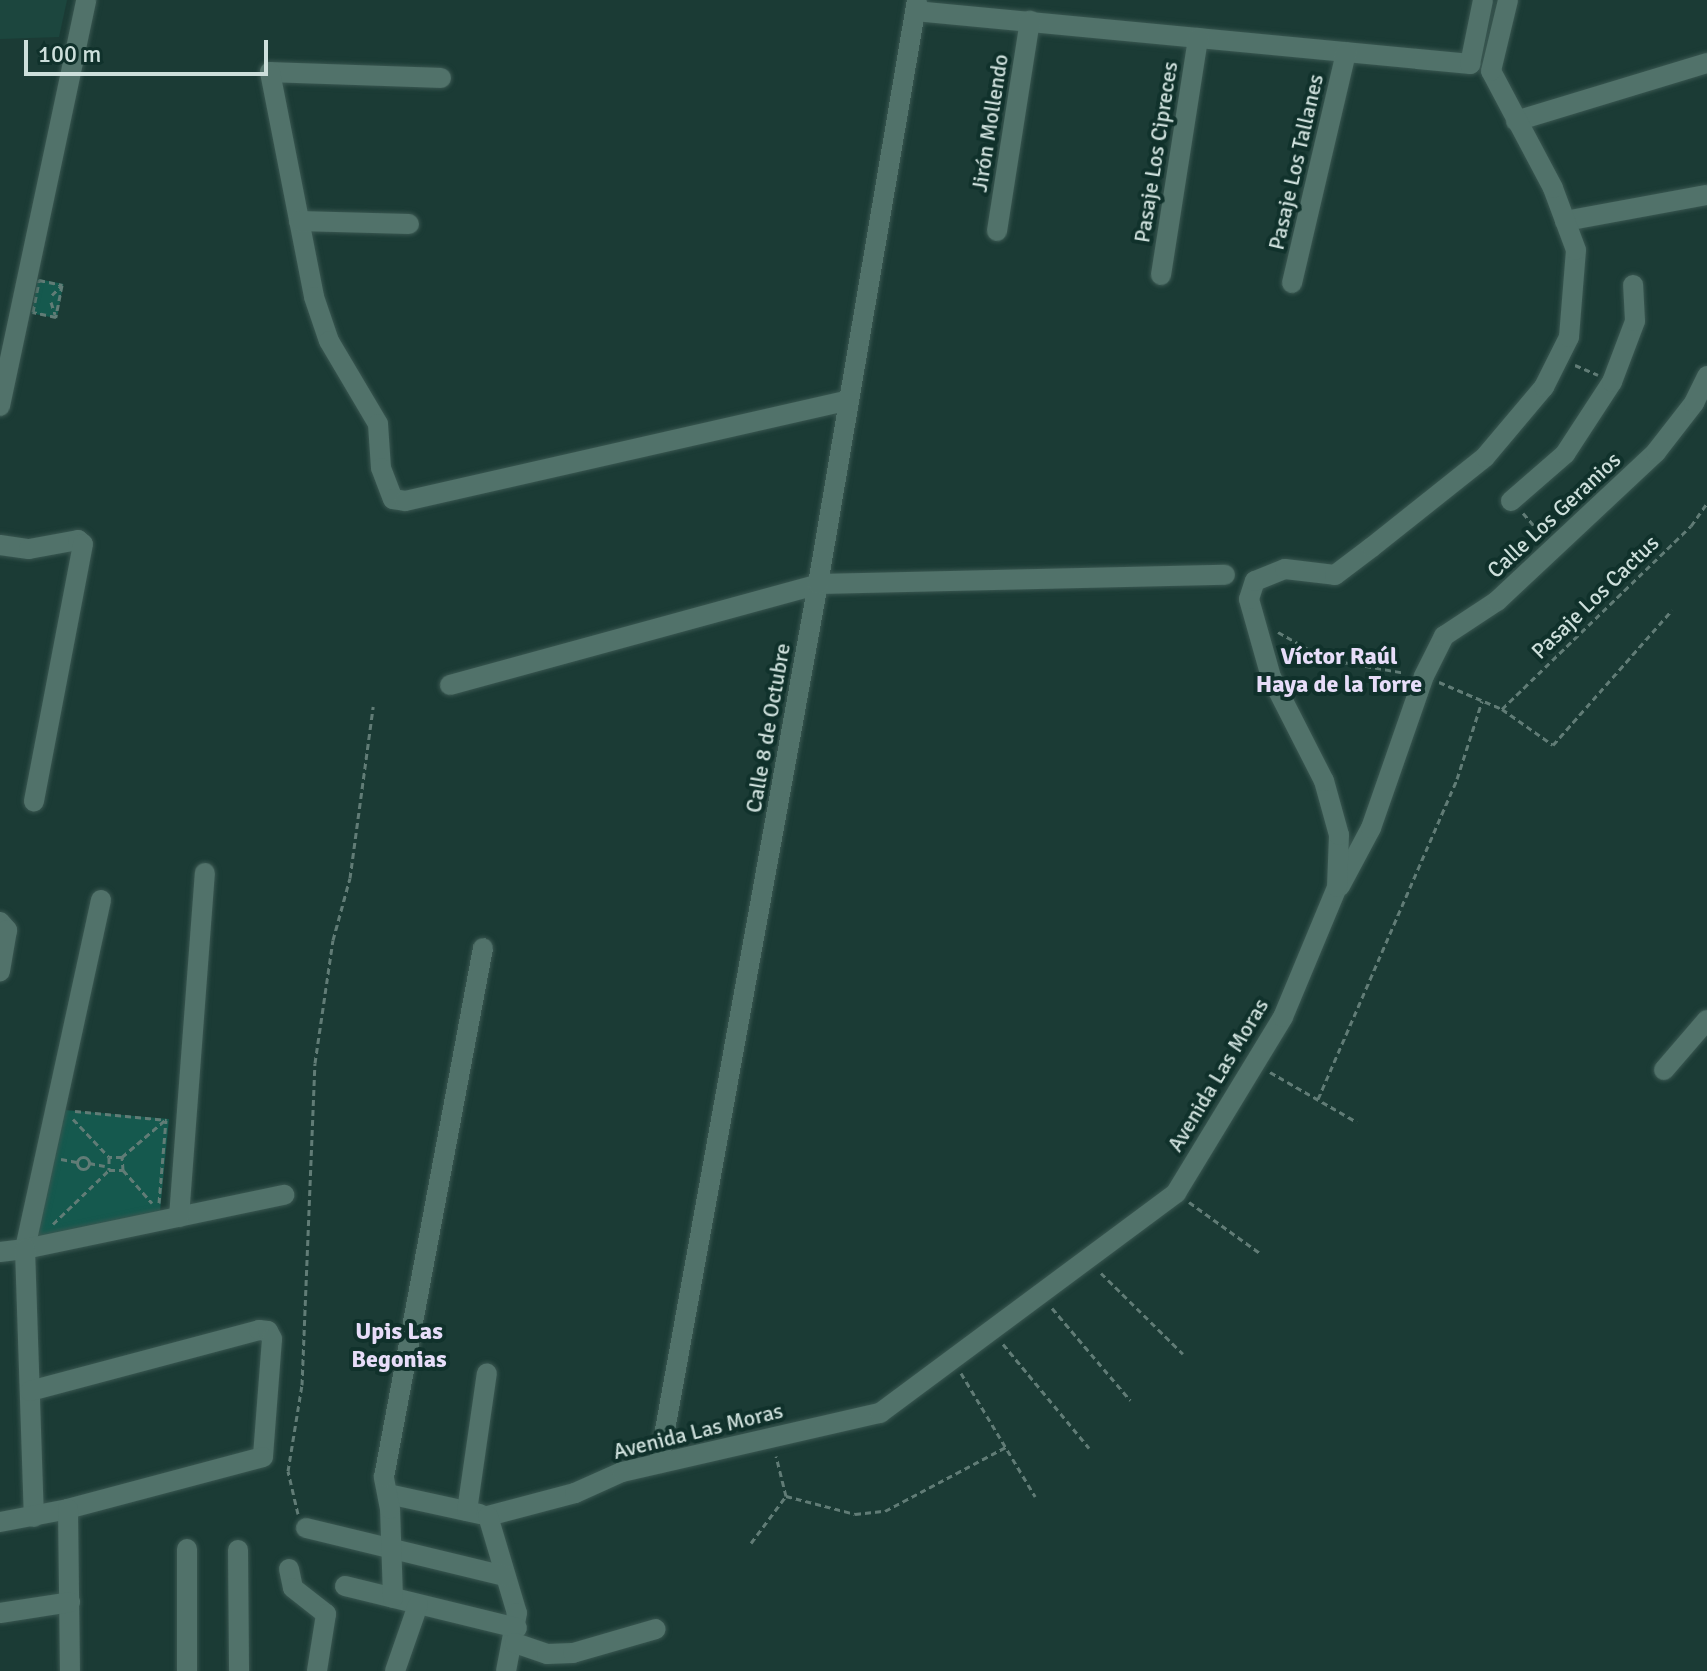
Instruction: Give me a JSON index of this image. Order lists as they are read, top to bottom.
{
  "streets": {
    "street": [
      "Jirón Mollendo",
      "Pasaje Los Cipreces",
      "Pasaje Los Tallanes",
      "Calle Los Geranios",
      "Calle 8 de Octubre",
      "Avenida Las Moras"
    ],
    "path": ["Pasaje Los Cactus"]
  },
  "crossings": [
    ["Calle Los Geranios", "Avenida Las Moras"],
    ["Calle 8 de Octubre", "Avenida Las Moras"]
  ],
  "districts": ["Víctor Raúl Haya de la Torre", "Upis Las Begonias"],
  "scale_bar": "100 m"
}
